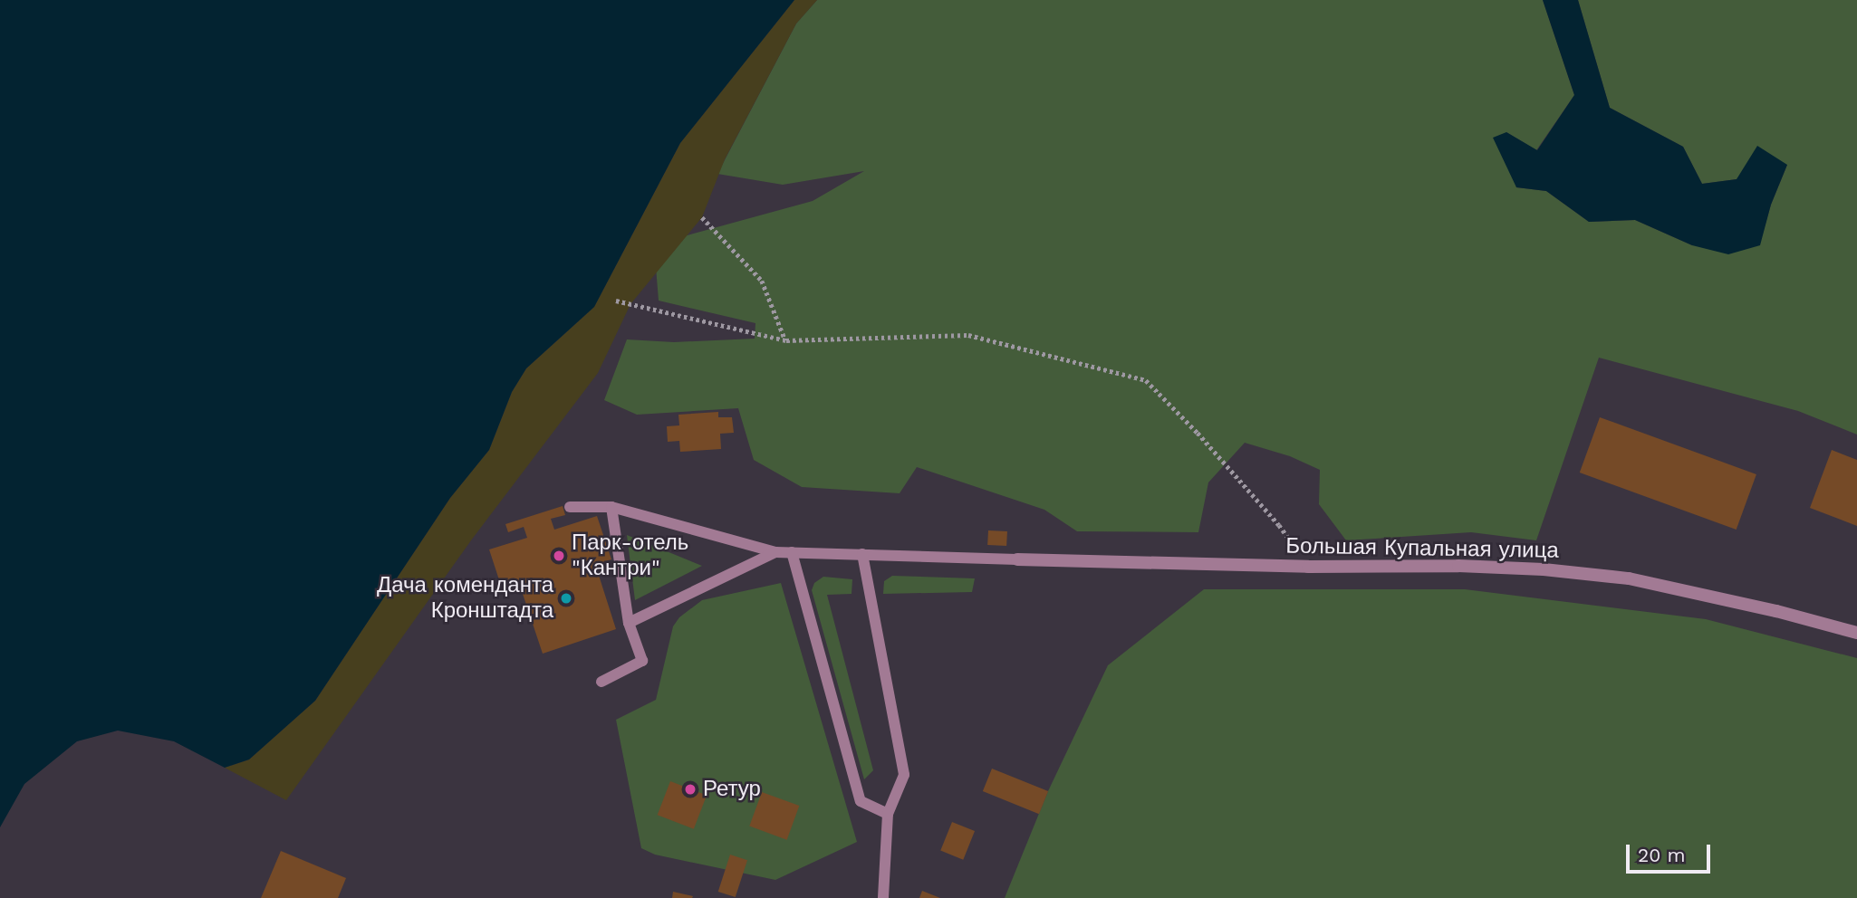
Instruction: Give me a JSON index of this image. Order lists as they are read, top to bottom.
{
  "streets": {
    "street": ["Большая Купальная улица"]
  },
  "places": ["Парк-отель \"Кантри\"", "Дача коменданта Кронштадта", "Ретур"],
  "scale_bar": "20 m"
}
